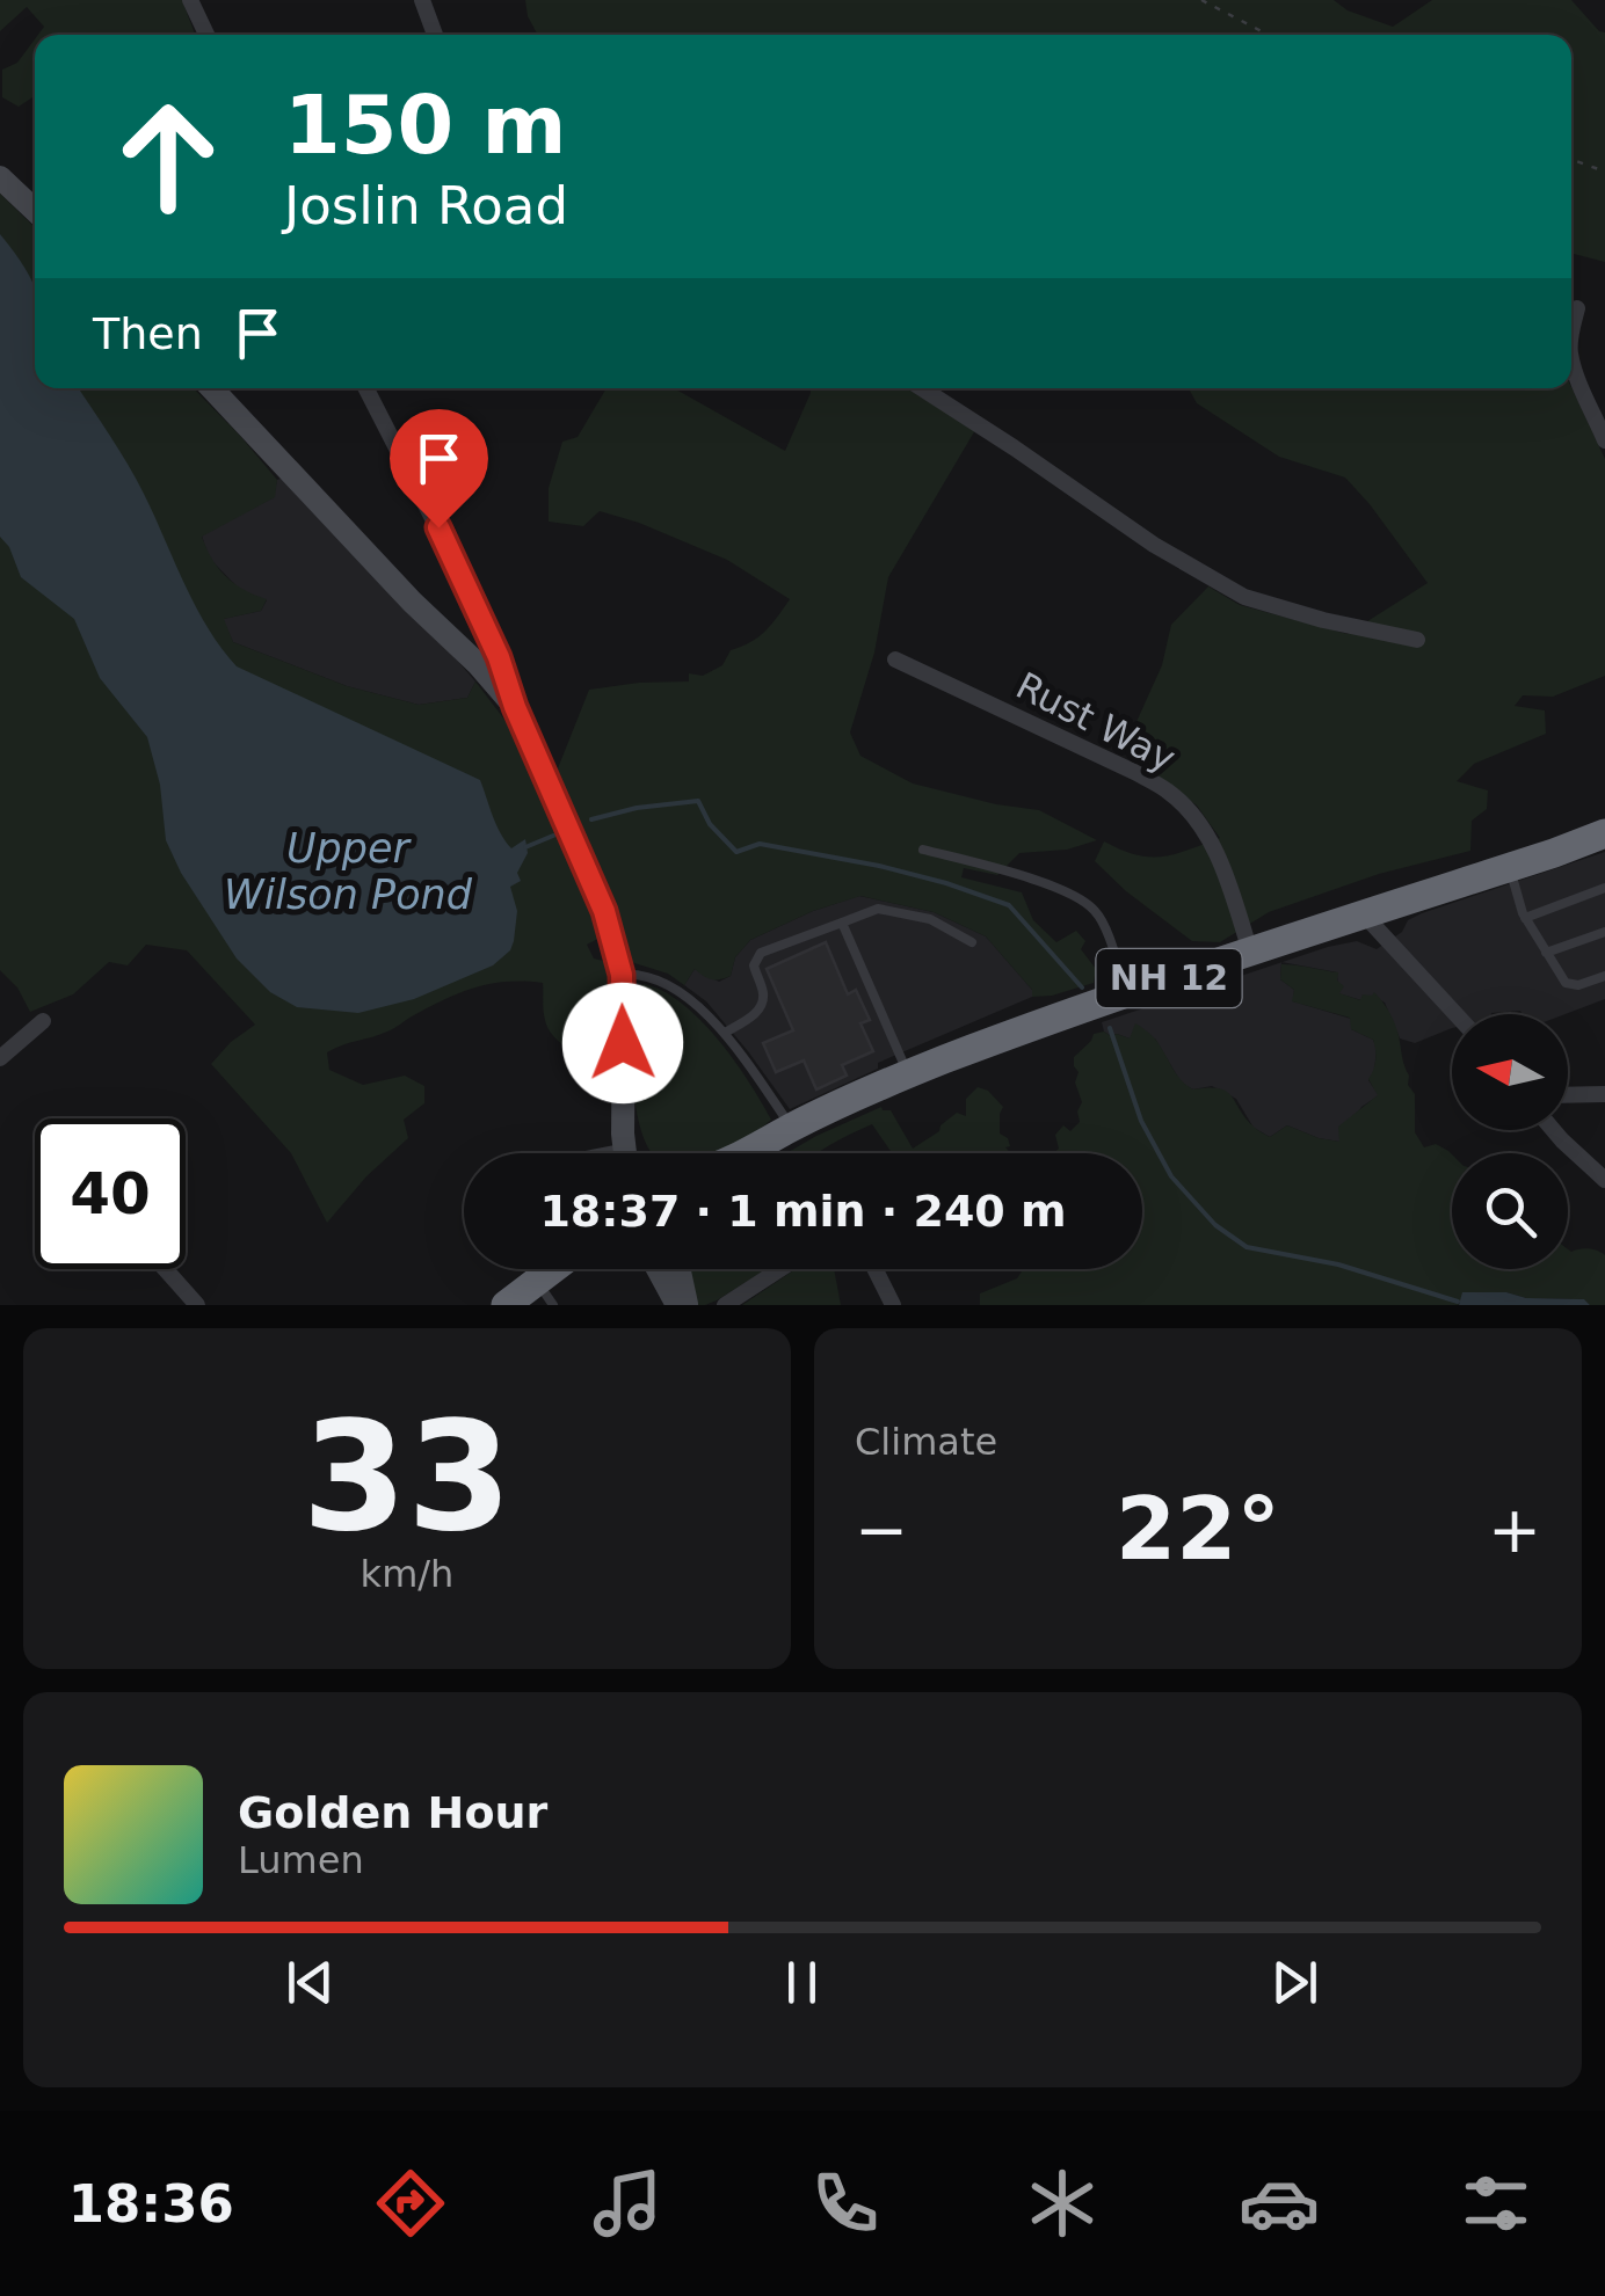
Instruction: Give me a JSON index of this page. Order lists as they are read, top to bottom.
{
  "streets": {
    "highway": ["NH 12"],
    "street": ["Rust Way"]
  },
  "crossings": [
    ["Rust Way", "NH 12"]
  ],
  "water": ["Upper Wilson Pond"],
  "north": "left",
  "page": {
    "turn": ["150 m", "Joslin Road"],
    "then": "Then",
    "limit": "40",
    "trip": "18:37 · 1 min · 240 m",
    "tile": [
      ["33", "km/h"],
      "Climate"
    ],
    "heat": ["−", "22°", "+"],
    "song": ["Golden Hour", "Lumen"],
    "tabs": "18:36"
  }
}
